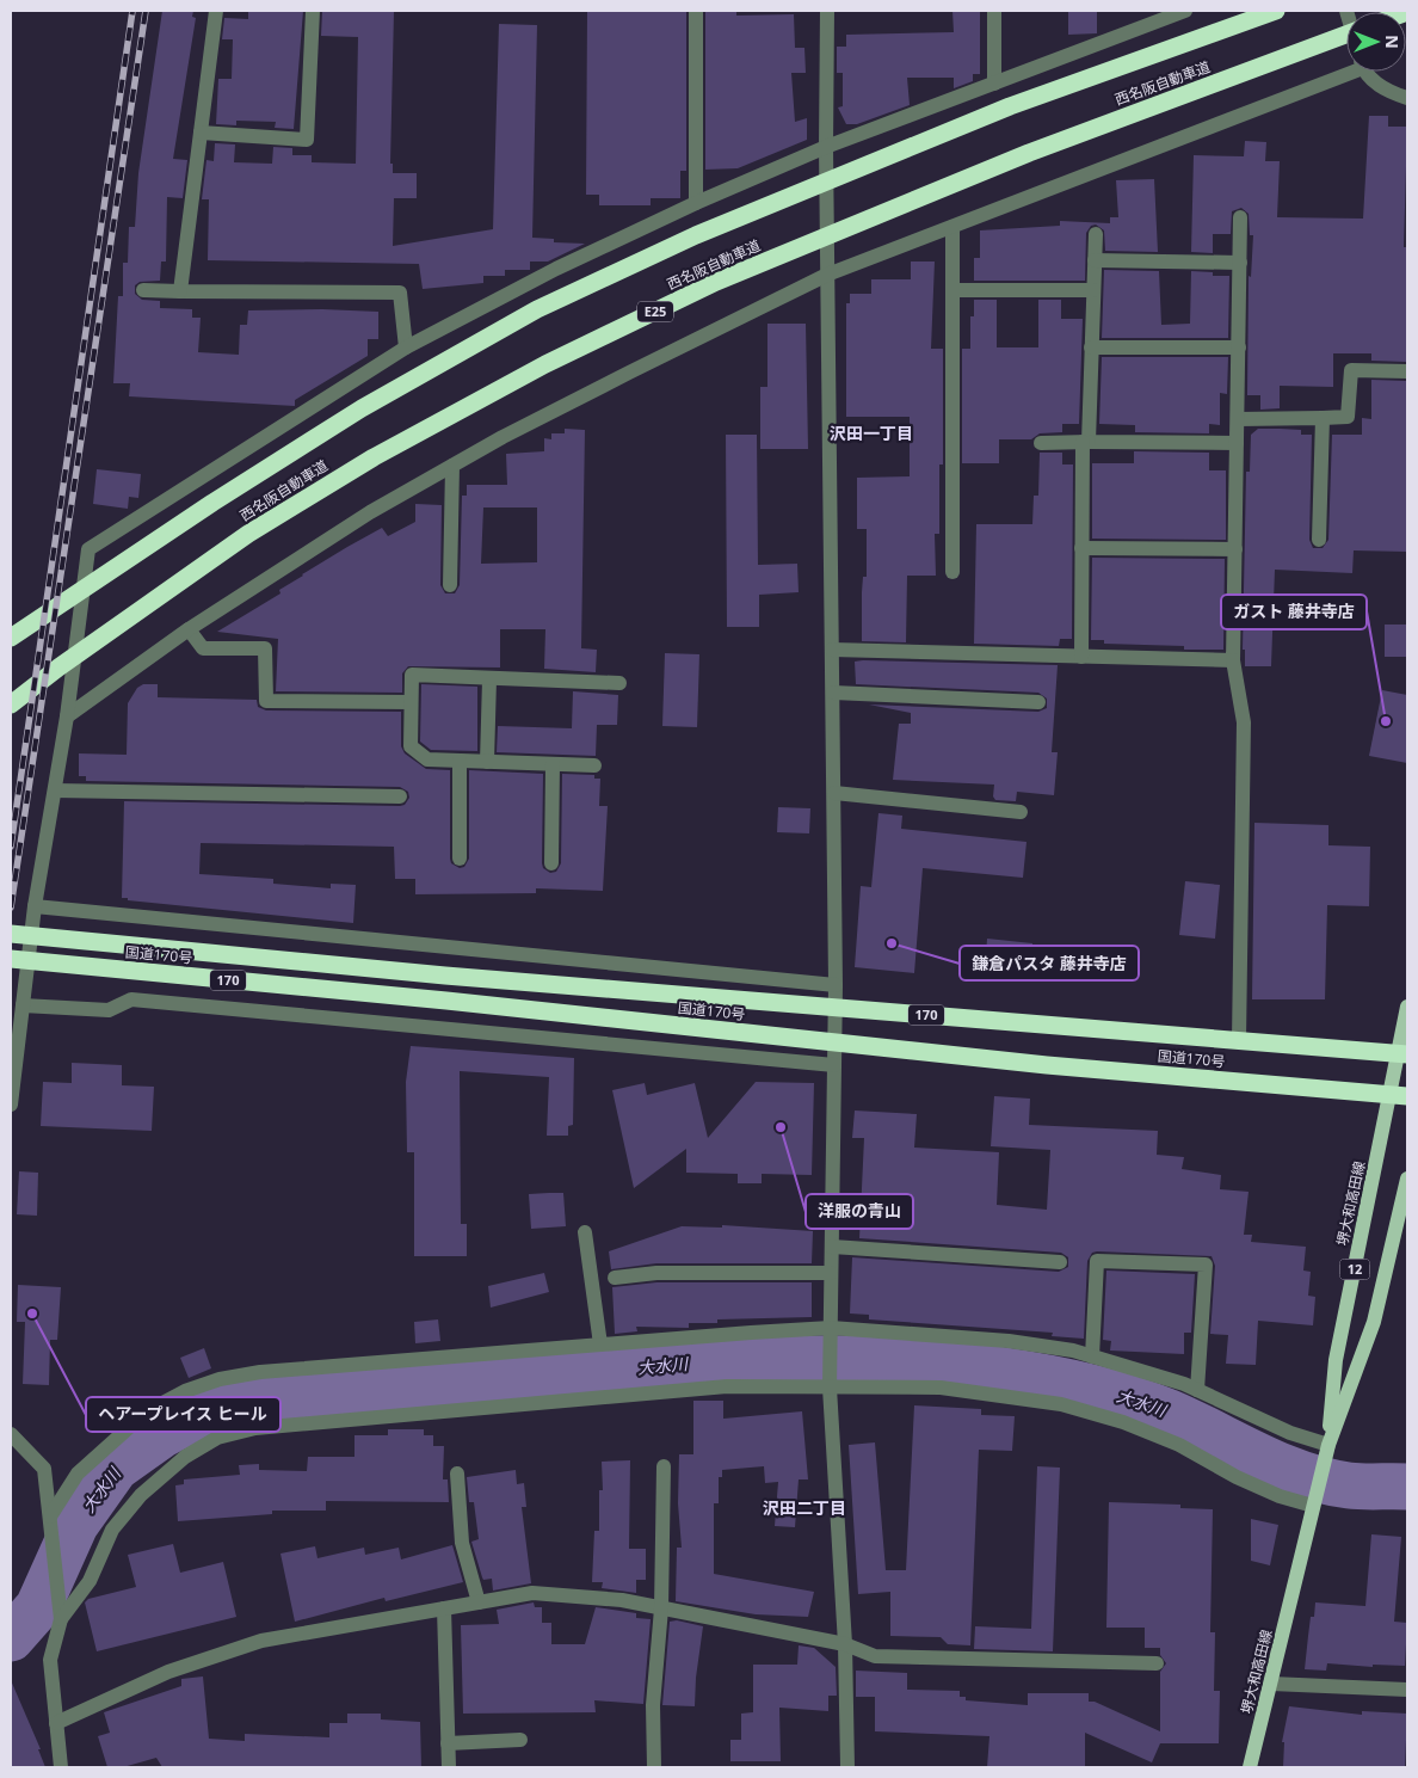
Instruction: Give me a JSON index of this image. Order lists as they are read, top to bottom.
{
  "streets": {
    "highway": [
      "西名阪自動車道",
      "E25",
      "国道170号",
      "170"
    ],
    "main road": ["堺大和高田線", "12"]
  },
  "crossings": [
    ["国道170号", "堺大和高田線"]
  ],
  "districts": ["沢田一丁目", "沢田二丁目"],
  "water": ["大水川"],
  "places": [
    "ガスト 藤井寺店",
    "鎌倉パスタ 藤井寺店",
    "洋服の青山",
    "ヘアープレイス ヒール"
  ],
  "north": "right"
}
